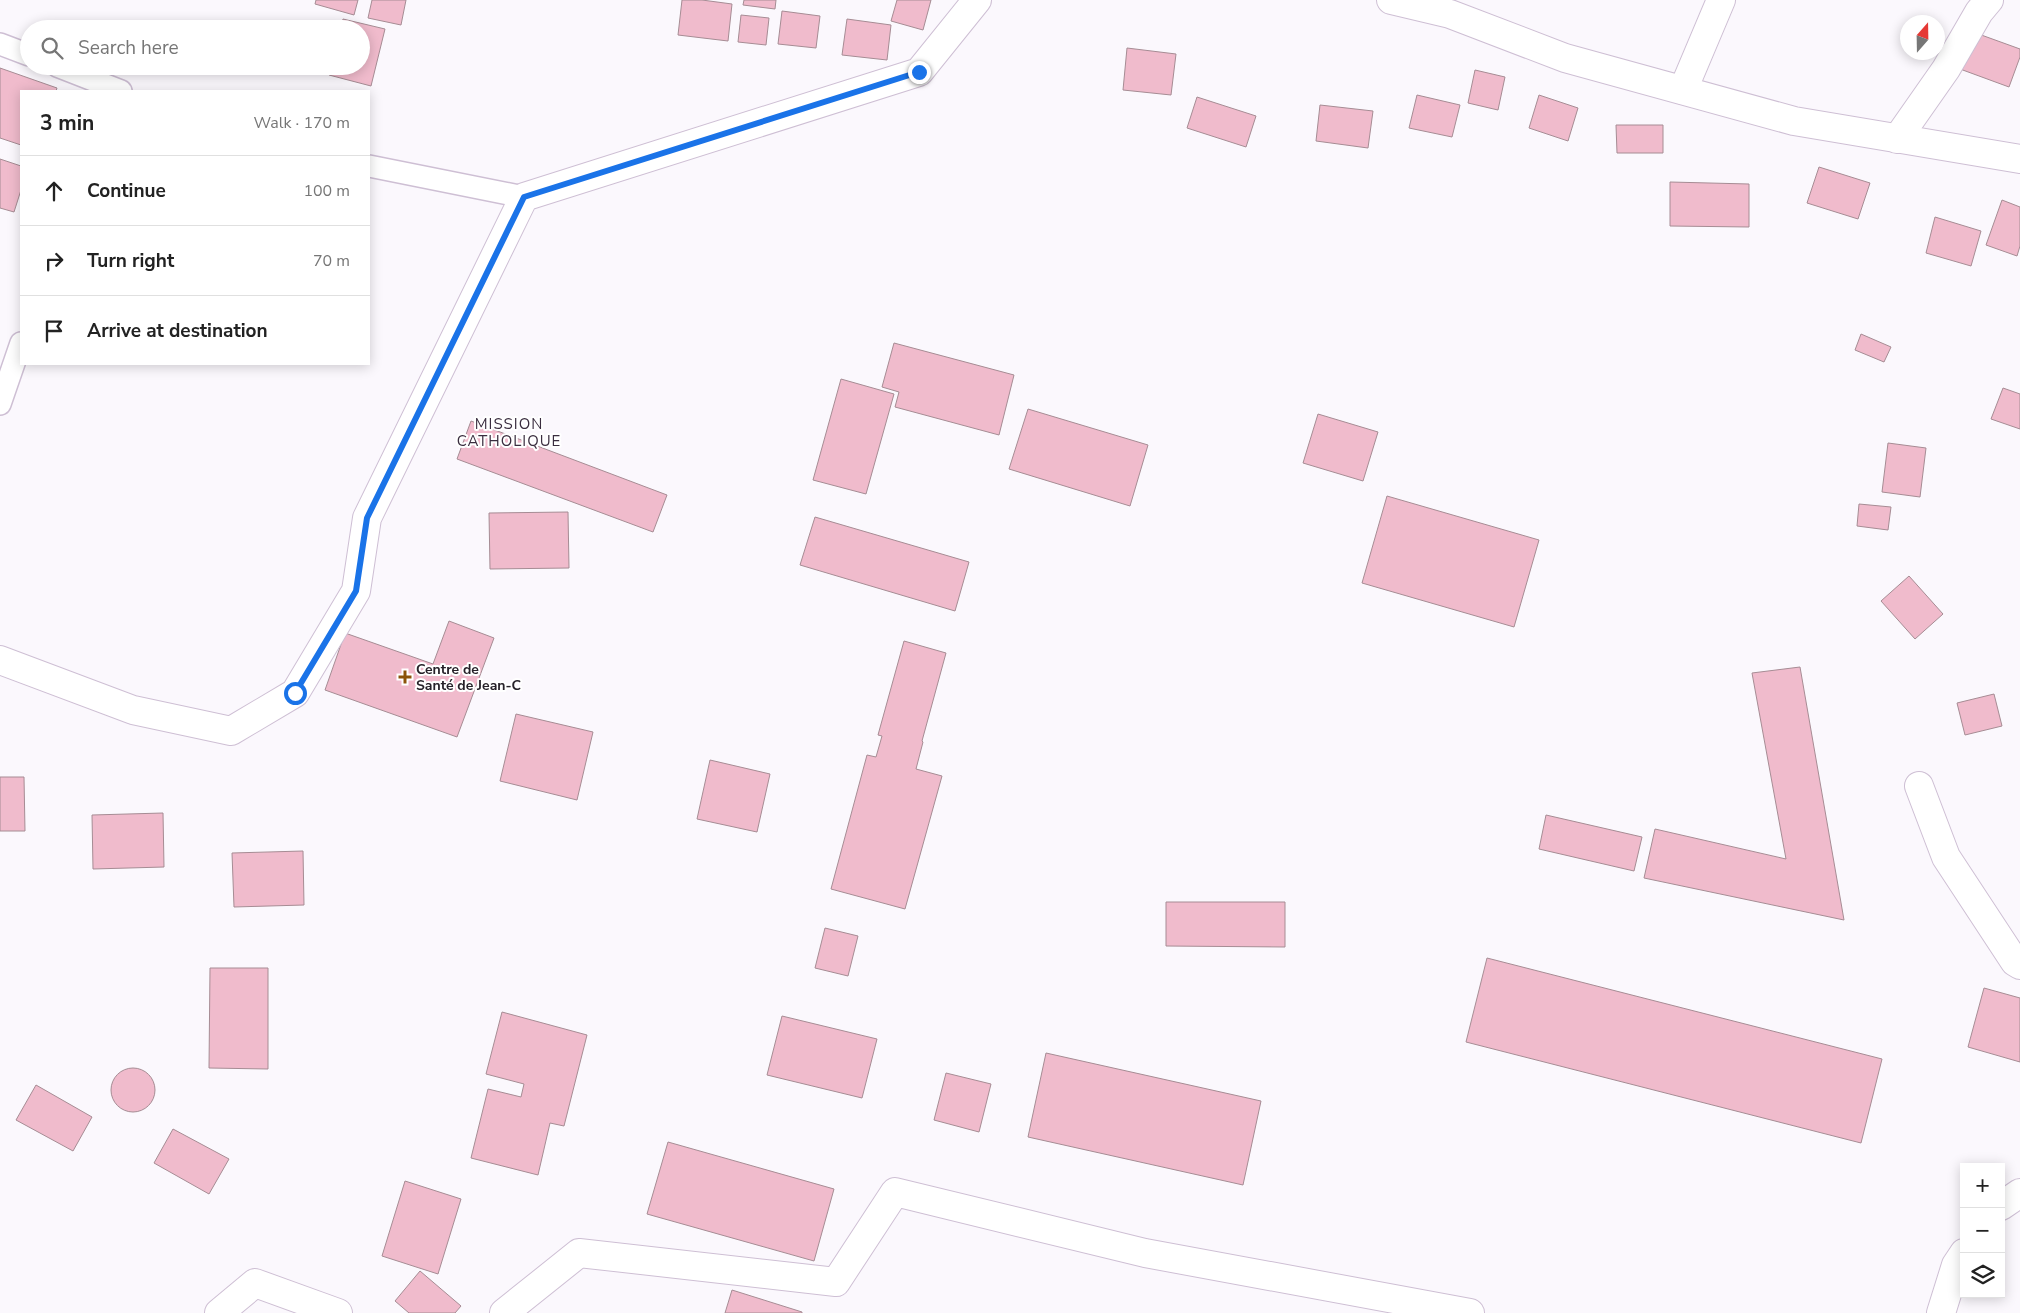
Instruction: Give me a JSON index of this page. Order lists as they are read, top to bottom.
{
  "districts": ["MISSION CATHOLIQUE"],
  "places": {
    "health": ["Centre de Santé de Jean-C"]
  },
  "north": "top",
  "page": {
    "search": "Search here",
    "heading": ["3 min", "Walk · 170 m"],
    "list": [
      ["Continue", "100 m"],
      ["Turn right", "70 m"],
      "Arrive at destination"
    ],
    "map_buttons": ["+", "−"]
  }
}
